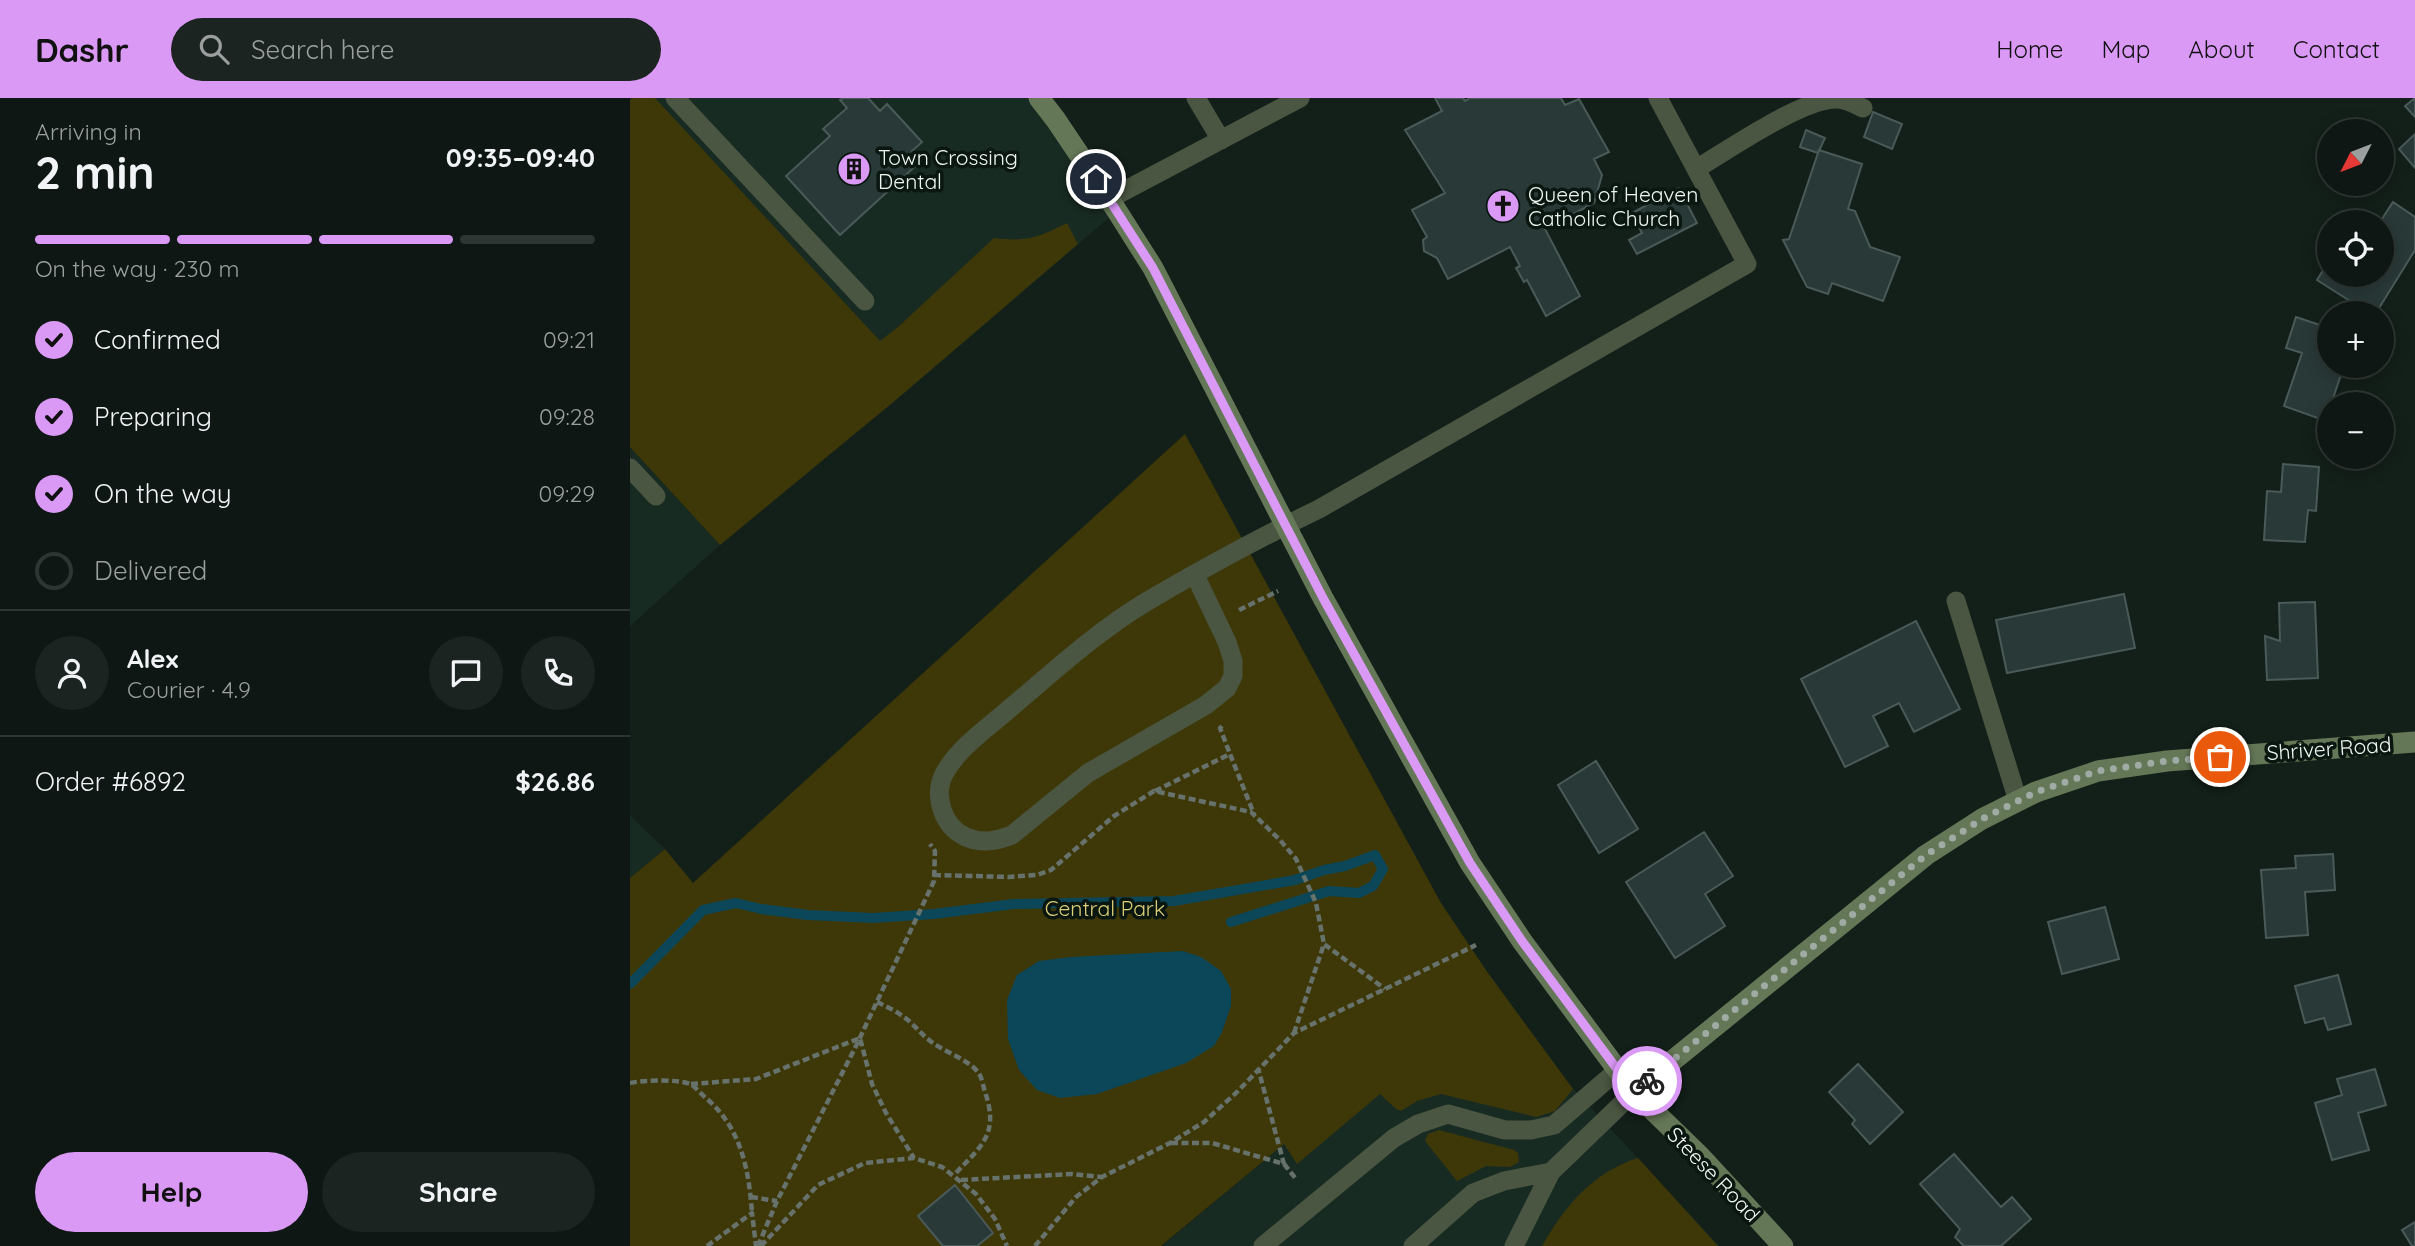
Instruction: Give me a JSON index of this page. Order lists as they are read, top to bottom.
{
  "streets": {
    "street": ["Shriver Road", "Steese Road"]
  },
  "crossings": [
    ["Shriver Road", "Steese Road"]
  ],
  "parks": ["Central Park"],
  "places": {
    "building": ["Town Crossing Dental"],
    "church": ["Queen of Heaven Catholic Church"]
  },
  "north": "bottom left",
  "page": {
    "header": "Dashr",
    "search": "Search here",
    "nav": [
      "Home",
      "Map",
      "About",
      "Contact"
    ],
    "heading": ["2 min", "Arriving in", "09:35–09:40"],
    "panel": [
      "Alex",
      "Courier · 4.9",
      "Order #6892",
      "$26.86"
    ],
    "map_buttons": ["+", "−"],
    "bar": "On the way · 230 m",
    "list": [
      ["Confirmed", "09:21"],
      ["Preparing", "09:28"],
      ["On the way", "09:29"],
      "Delivered"
    ],
    "buttons": ["Help", "Share"]
  }
}
